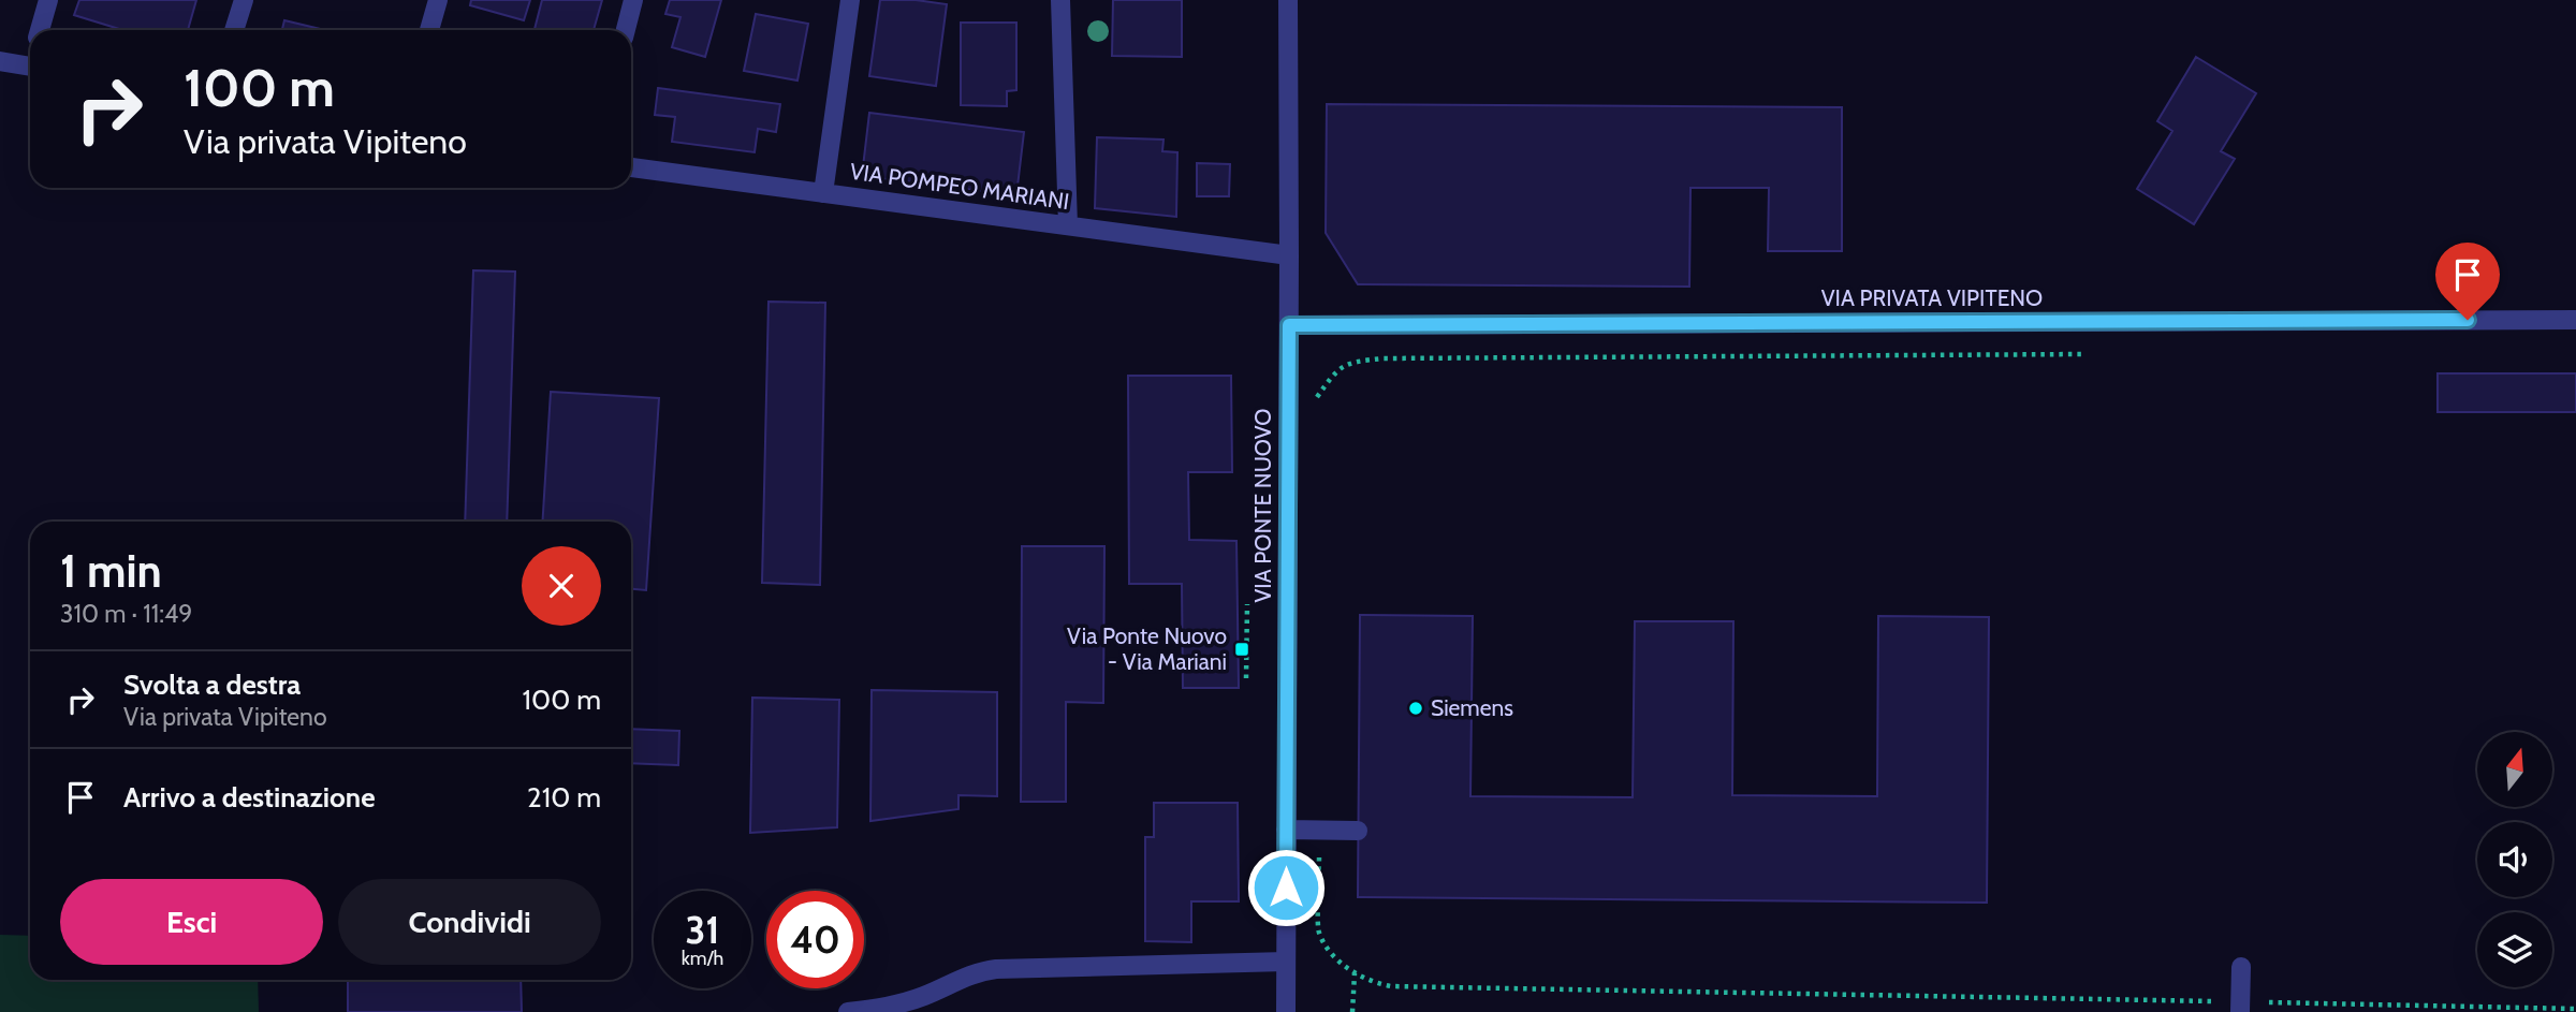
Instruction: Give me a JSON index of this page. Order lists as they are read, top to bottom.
{
  "streets": {
    "street": ["VIA POMPEO MARIANI", "VIA PRIVATA VIPITENO", "VIA PONTE NUOVO"]
  },
  "crossings": [
    ["VIA POMPEO MARIANI", "VIA PONTE NUOVO"],
    ["VIA PRIVATA VIPITENO", "VIA PONTE NUOVO"]
  ],
  "places": {
    "transit": ["Via Ponte Nuovo - Via Mariani"],
    "other": ["Siemens"]
  },
  "north": "top",
  "page": {
    "turn": ["100 m", "Via privata Vipiteno"],
    "heading": ["1 min", "310 m · 11:49"],
    "list": [
      {
        "name": "Svolta a destra",
        "note": "Via privata Vipiteno",
        "value": "100 m"
      },
      {
        "name": "Arrivo a destinazione",
        "value": "210 m"
      }
    ],
    "buttons": ["Esci", "Condividi"],
    "speed": "31 km/h",
    "limit": "40"
  }
}
